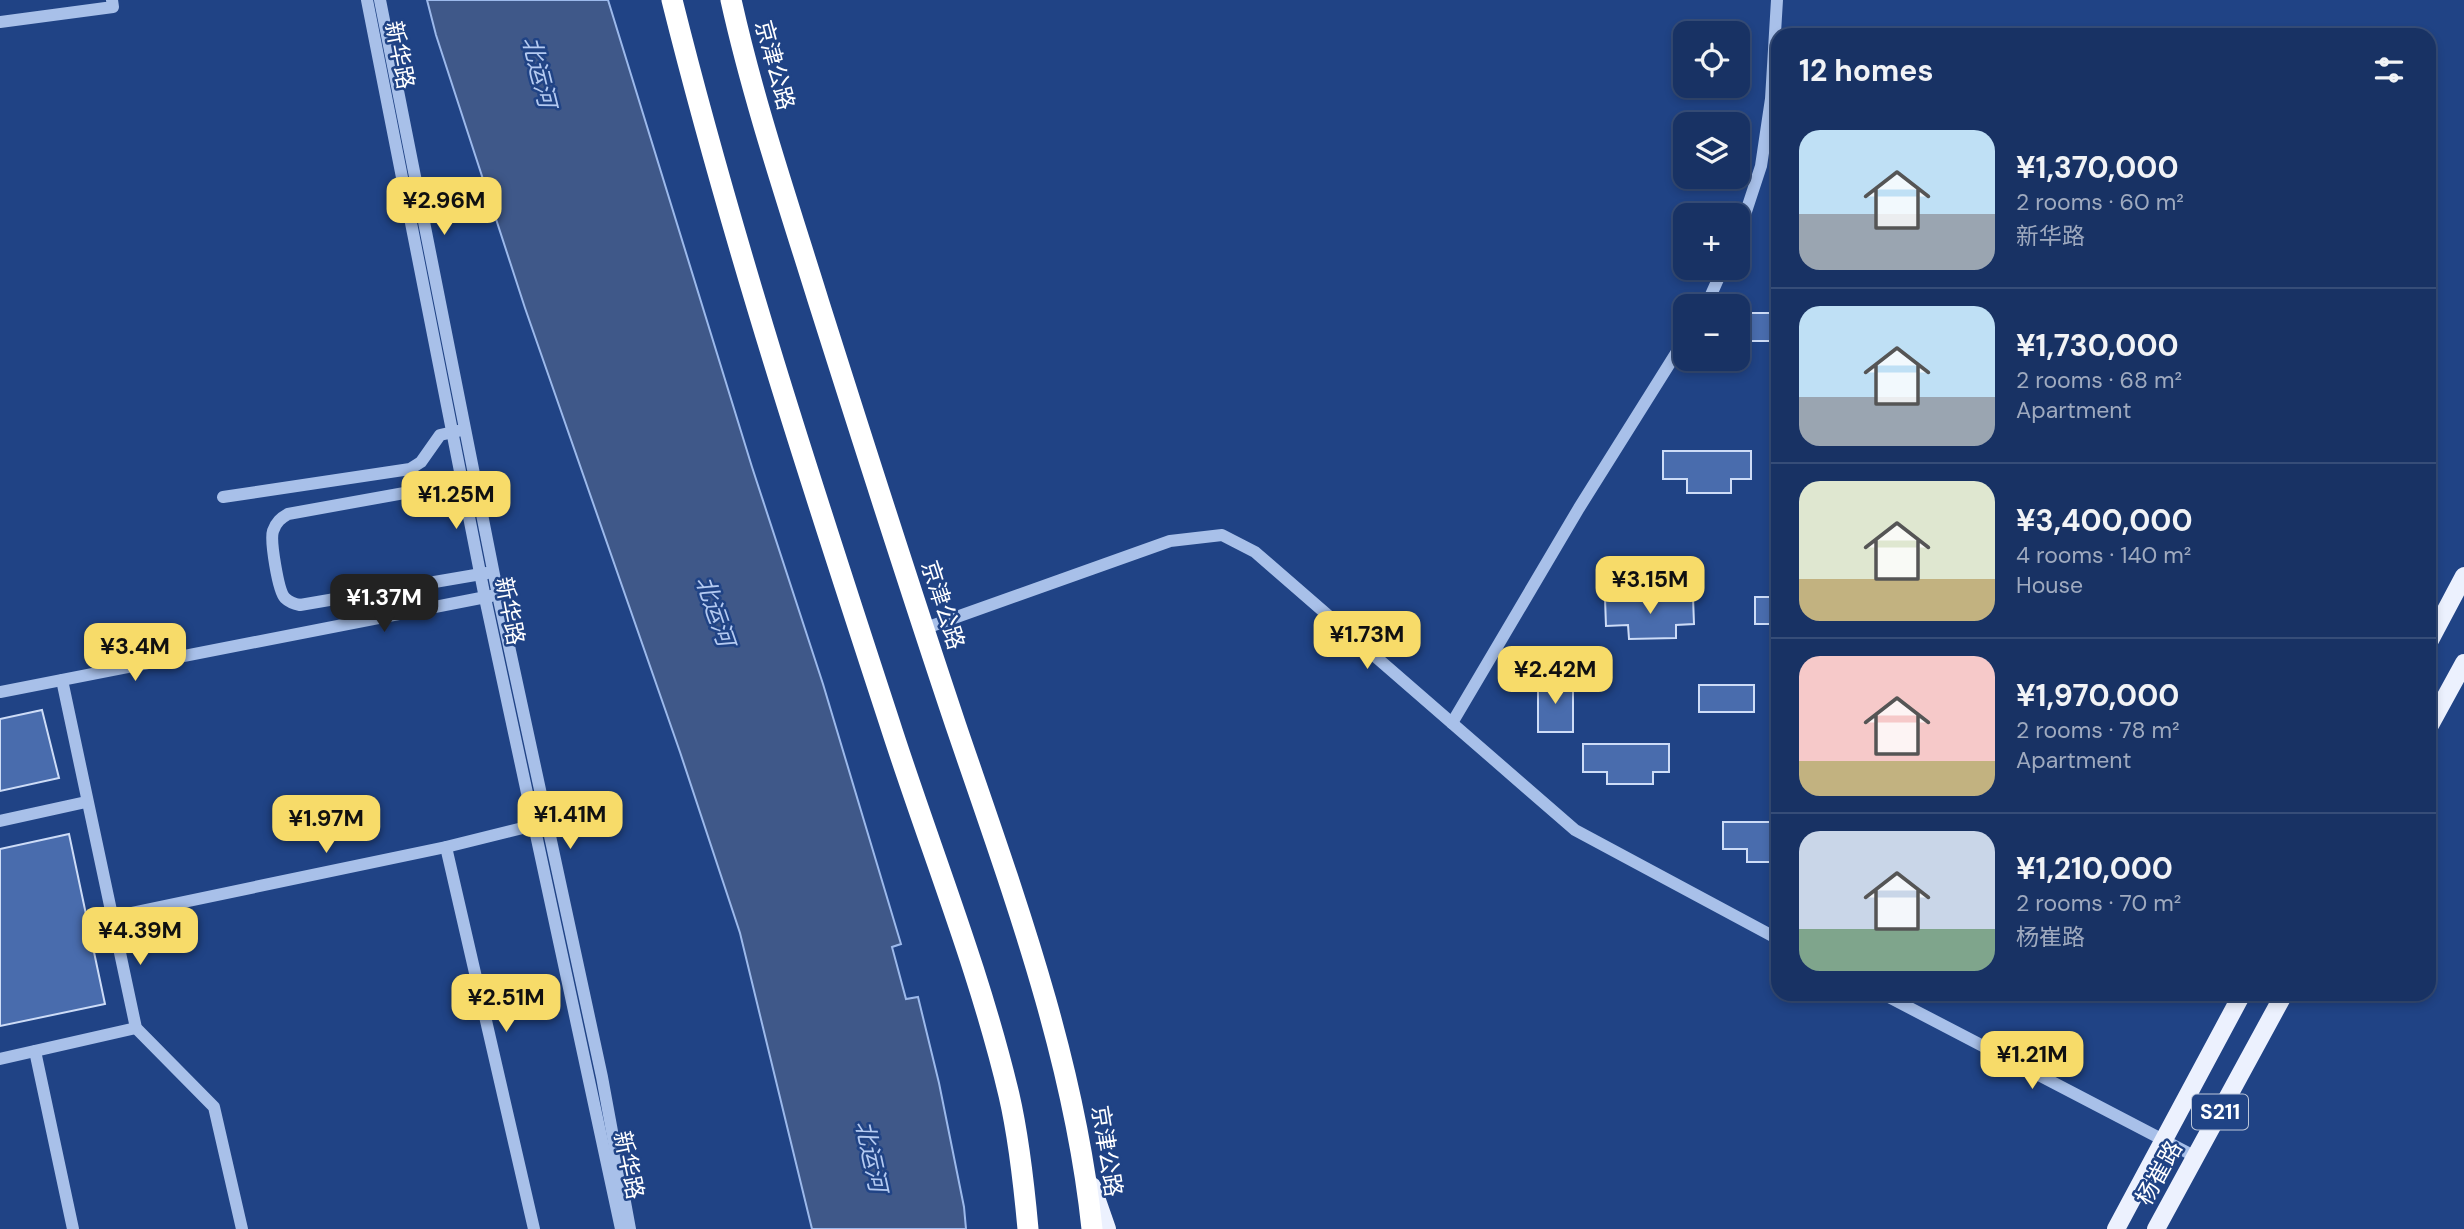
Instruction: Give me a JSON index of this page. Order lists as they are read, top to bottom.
{
  "streets": {
    "highway": ["京津公路"],
    "main road": ["S211", "杨崔路"],
    "street": ["新华路"]
  },
  "water": ["北运河"],
  "page": {
    "map_buttons": ["+", "−"],
    "heading": "12 homes",
    "list": [
      {
        "name": "¥1,370,000",
        "note": "2 rooms · 60 m² · 新华路"
      },
      {
        "name": "¥1,730,000",
        "note": "2 rooms · 68 m² · Apartment"
      },
      {
        "name": "¥3,400,000",
        "note": "4 rooms · 140 m² · House"
      },
      {
        "name": "¥1,970,000",
        "note": "2 rooms · 78 m² · Apartment"
      },
      {
        "name": "¥1,210,000",
        "note": "2 rooms · 70 m² · 杨崔路"
      }
    ],
    "price": [
      "¥2.96M",
      "¥1.25M",
      "¥3.15M",
      "¥1.37M",
      "¥1.73M",
      "¥3.4M",
      "¥2.42M",
      "¥1.41M",
      "¥1.97M",
      "¥4.39M",
      "¥2.51M",
      "¥1.21M"
    ]
  }
}
